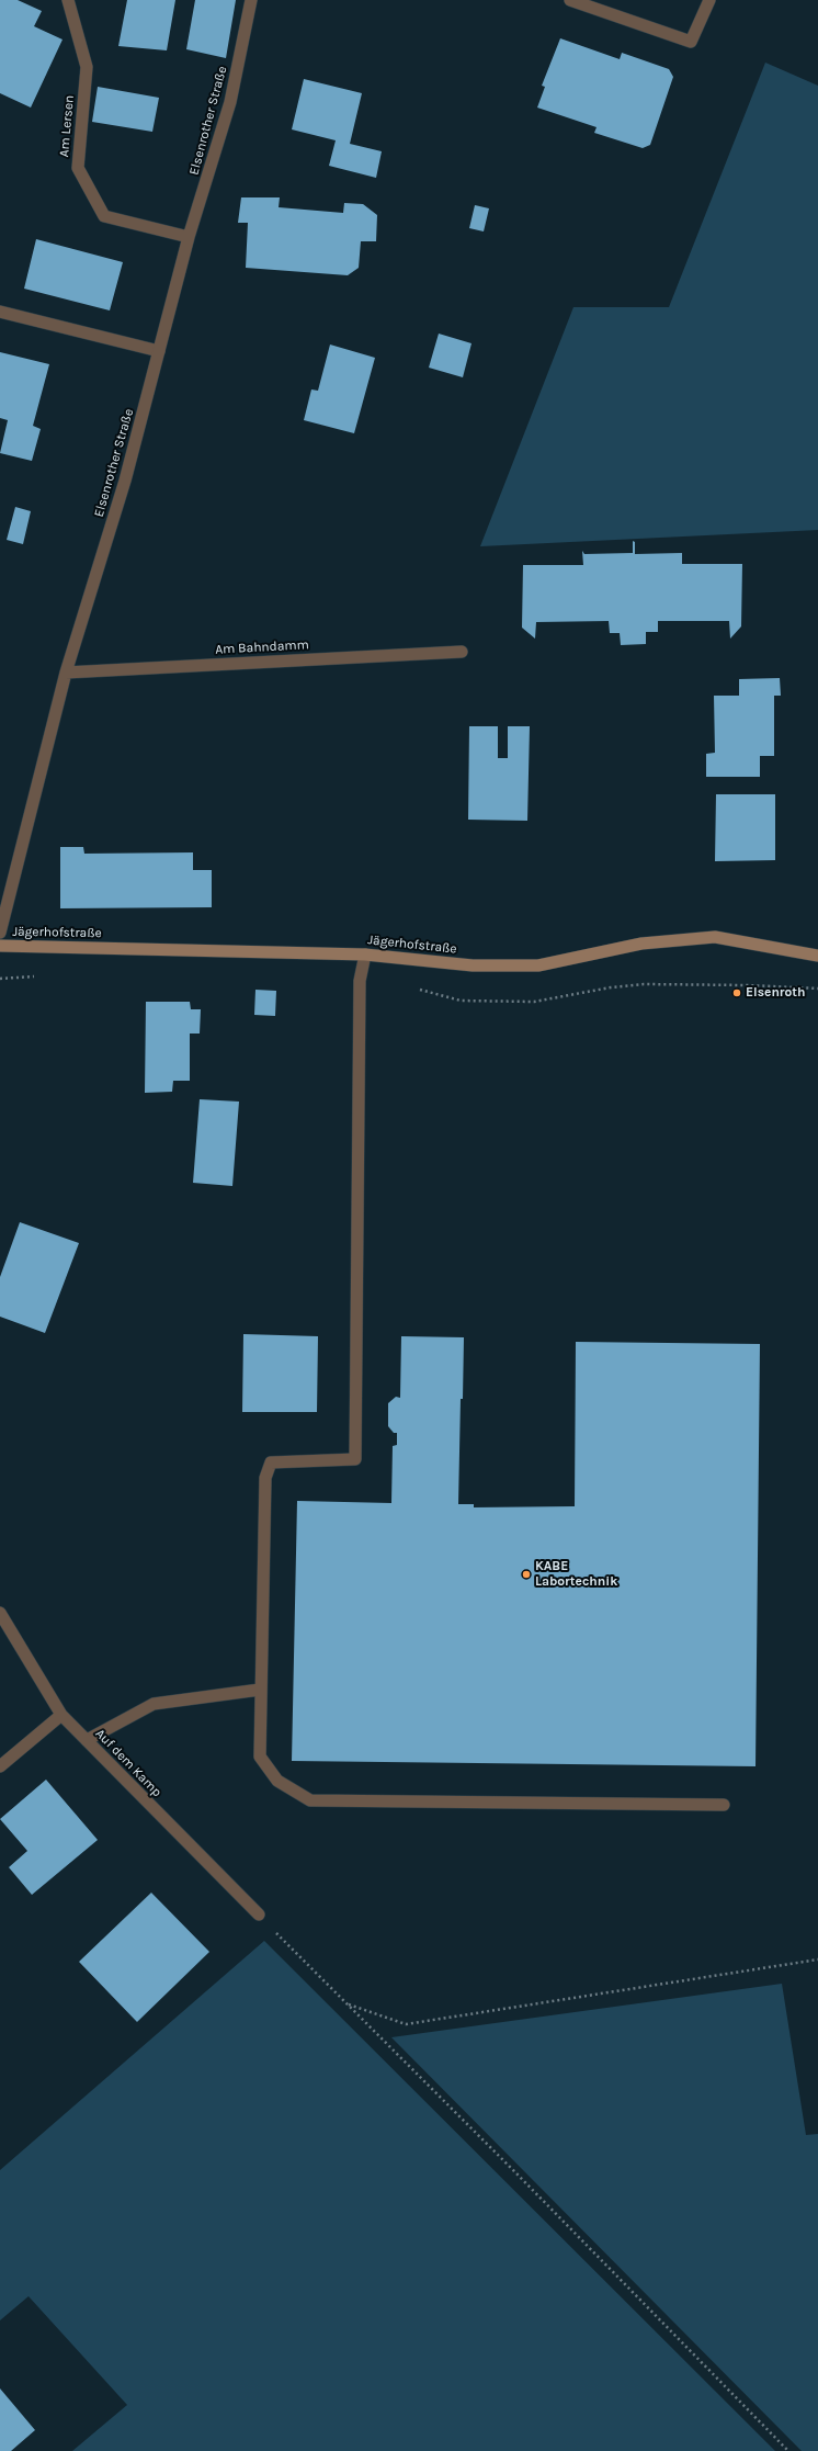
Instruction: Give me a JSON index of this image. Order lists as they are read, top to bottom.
{
  "streets": {
    "main road": ["Jägerhofstraße"],
    "street": [
      "Elsenrother Straße",
      "Am Lersen",
      "Am Bahndamm",
      "Auf dem Kamp"
    ]
  },
  "crossings": [
    ["Elsenrother Straße", "Am Lersen"],
    ["Elsenrother Straße", "Am Bahndamm"]
  ],
  "places": ["Elsenroth", "KABE Labortechnik"]
}
